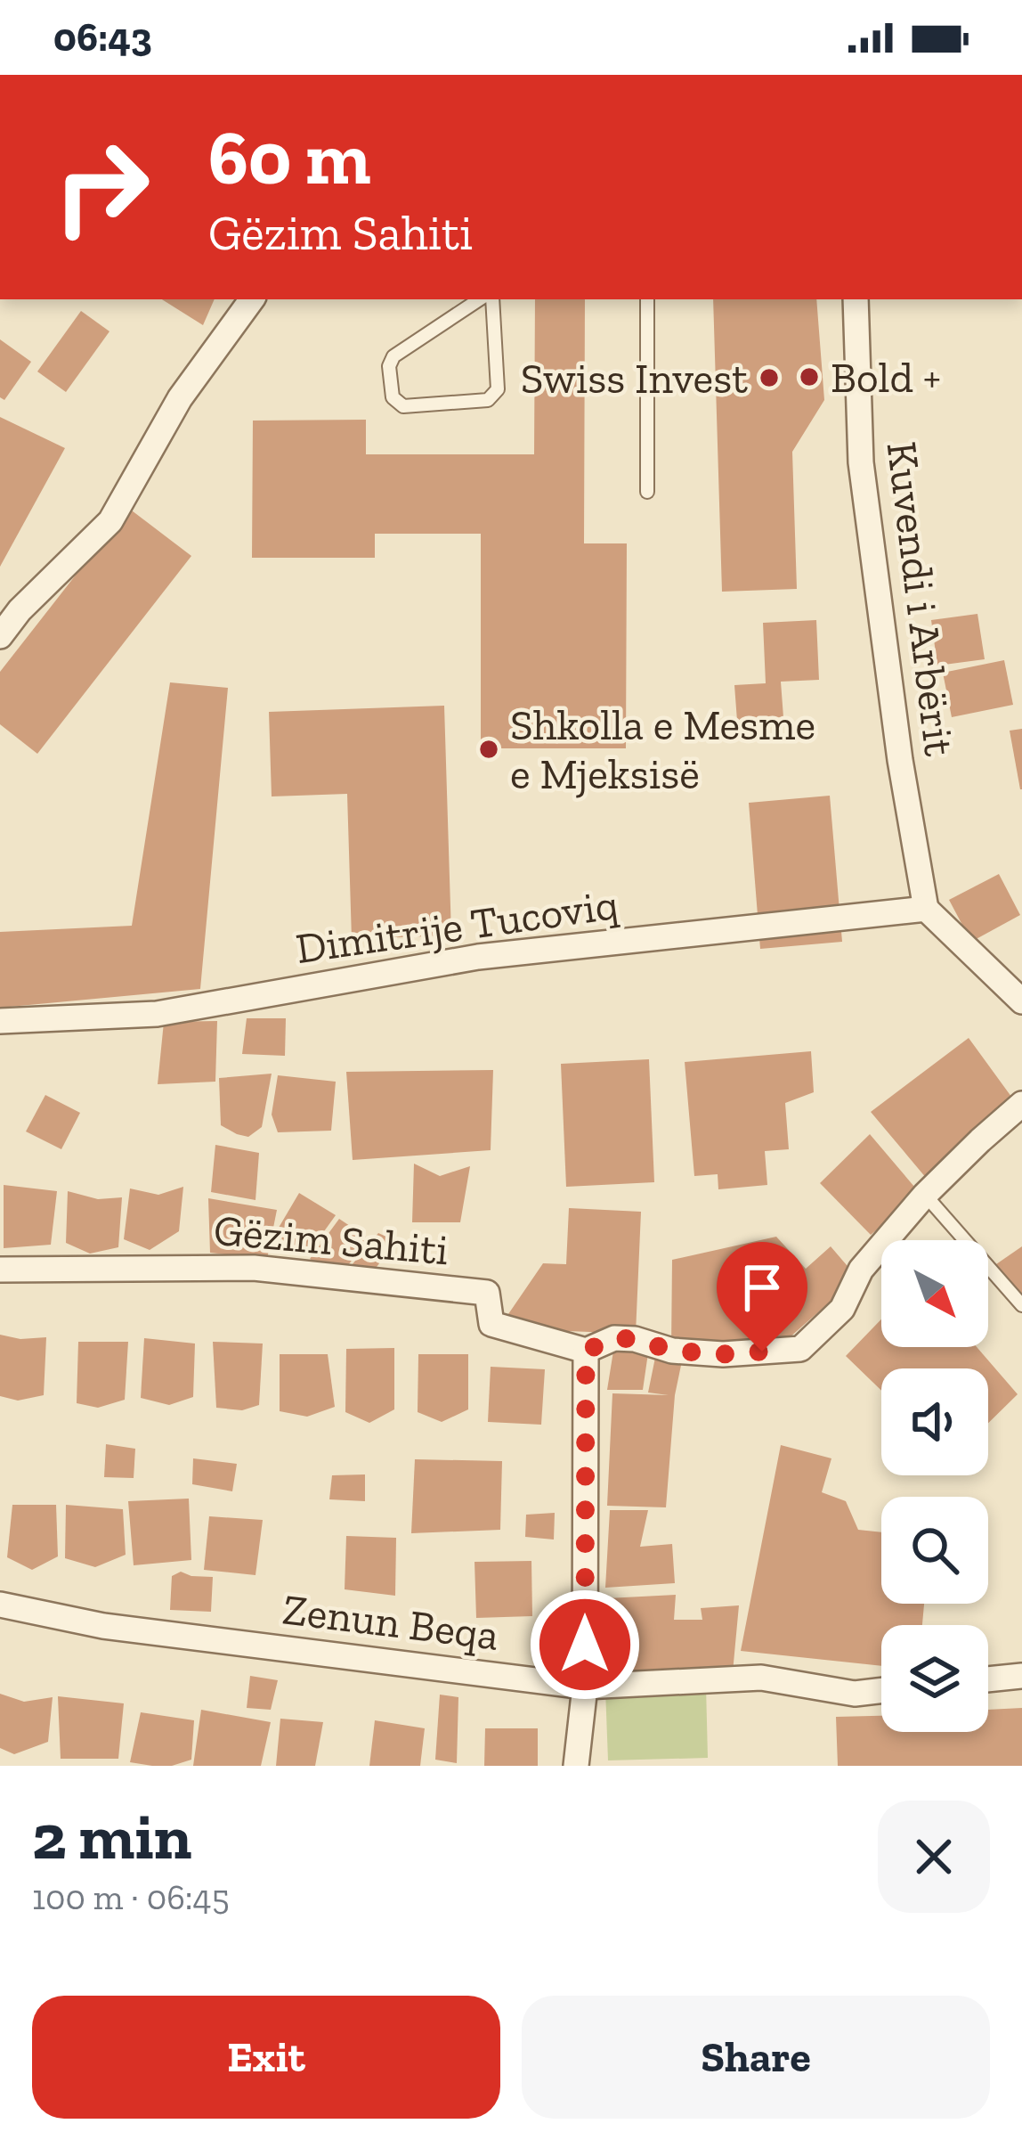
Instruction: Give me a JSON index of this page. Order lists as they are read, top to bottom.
{
  "streets": {
    "street": [
      "Kuvendi i Arbërit",
      "Dimitrije Tucoviq",
      "Gëzim Sahiti",
      "Zenun Beqa"
    ]
  },
  "crossings": [
    ["Kuvendi i Arbërit", "Dimitrije Tucoviq"]
  ],
  "places": ["Bold +", "Swiss Invest", "Shkolla e Mesme e Mjeksisë"],
  "north": "bottom right",
  "page": {
    "status": "06:43",
    "turn": ["60 m", "Gëzim Sahiti"],
    "heading": ["2 min", "100 m · 06:45"],
    "buttons": ["Exit", "Share"]
  }
}
